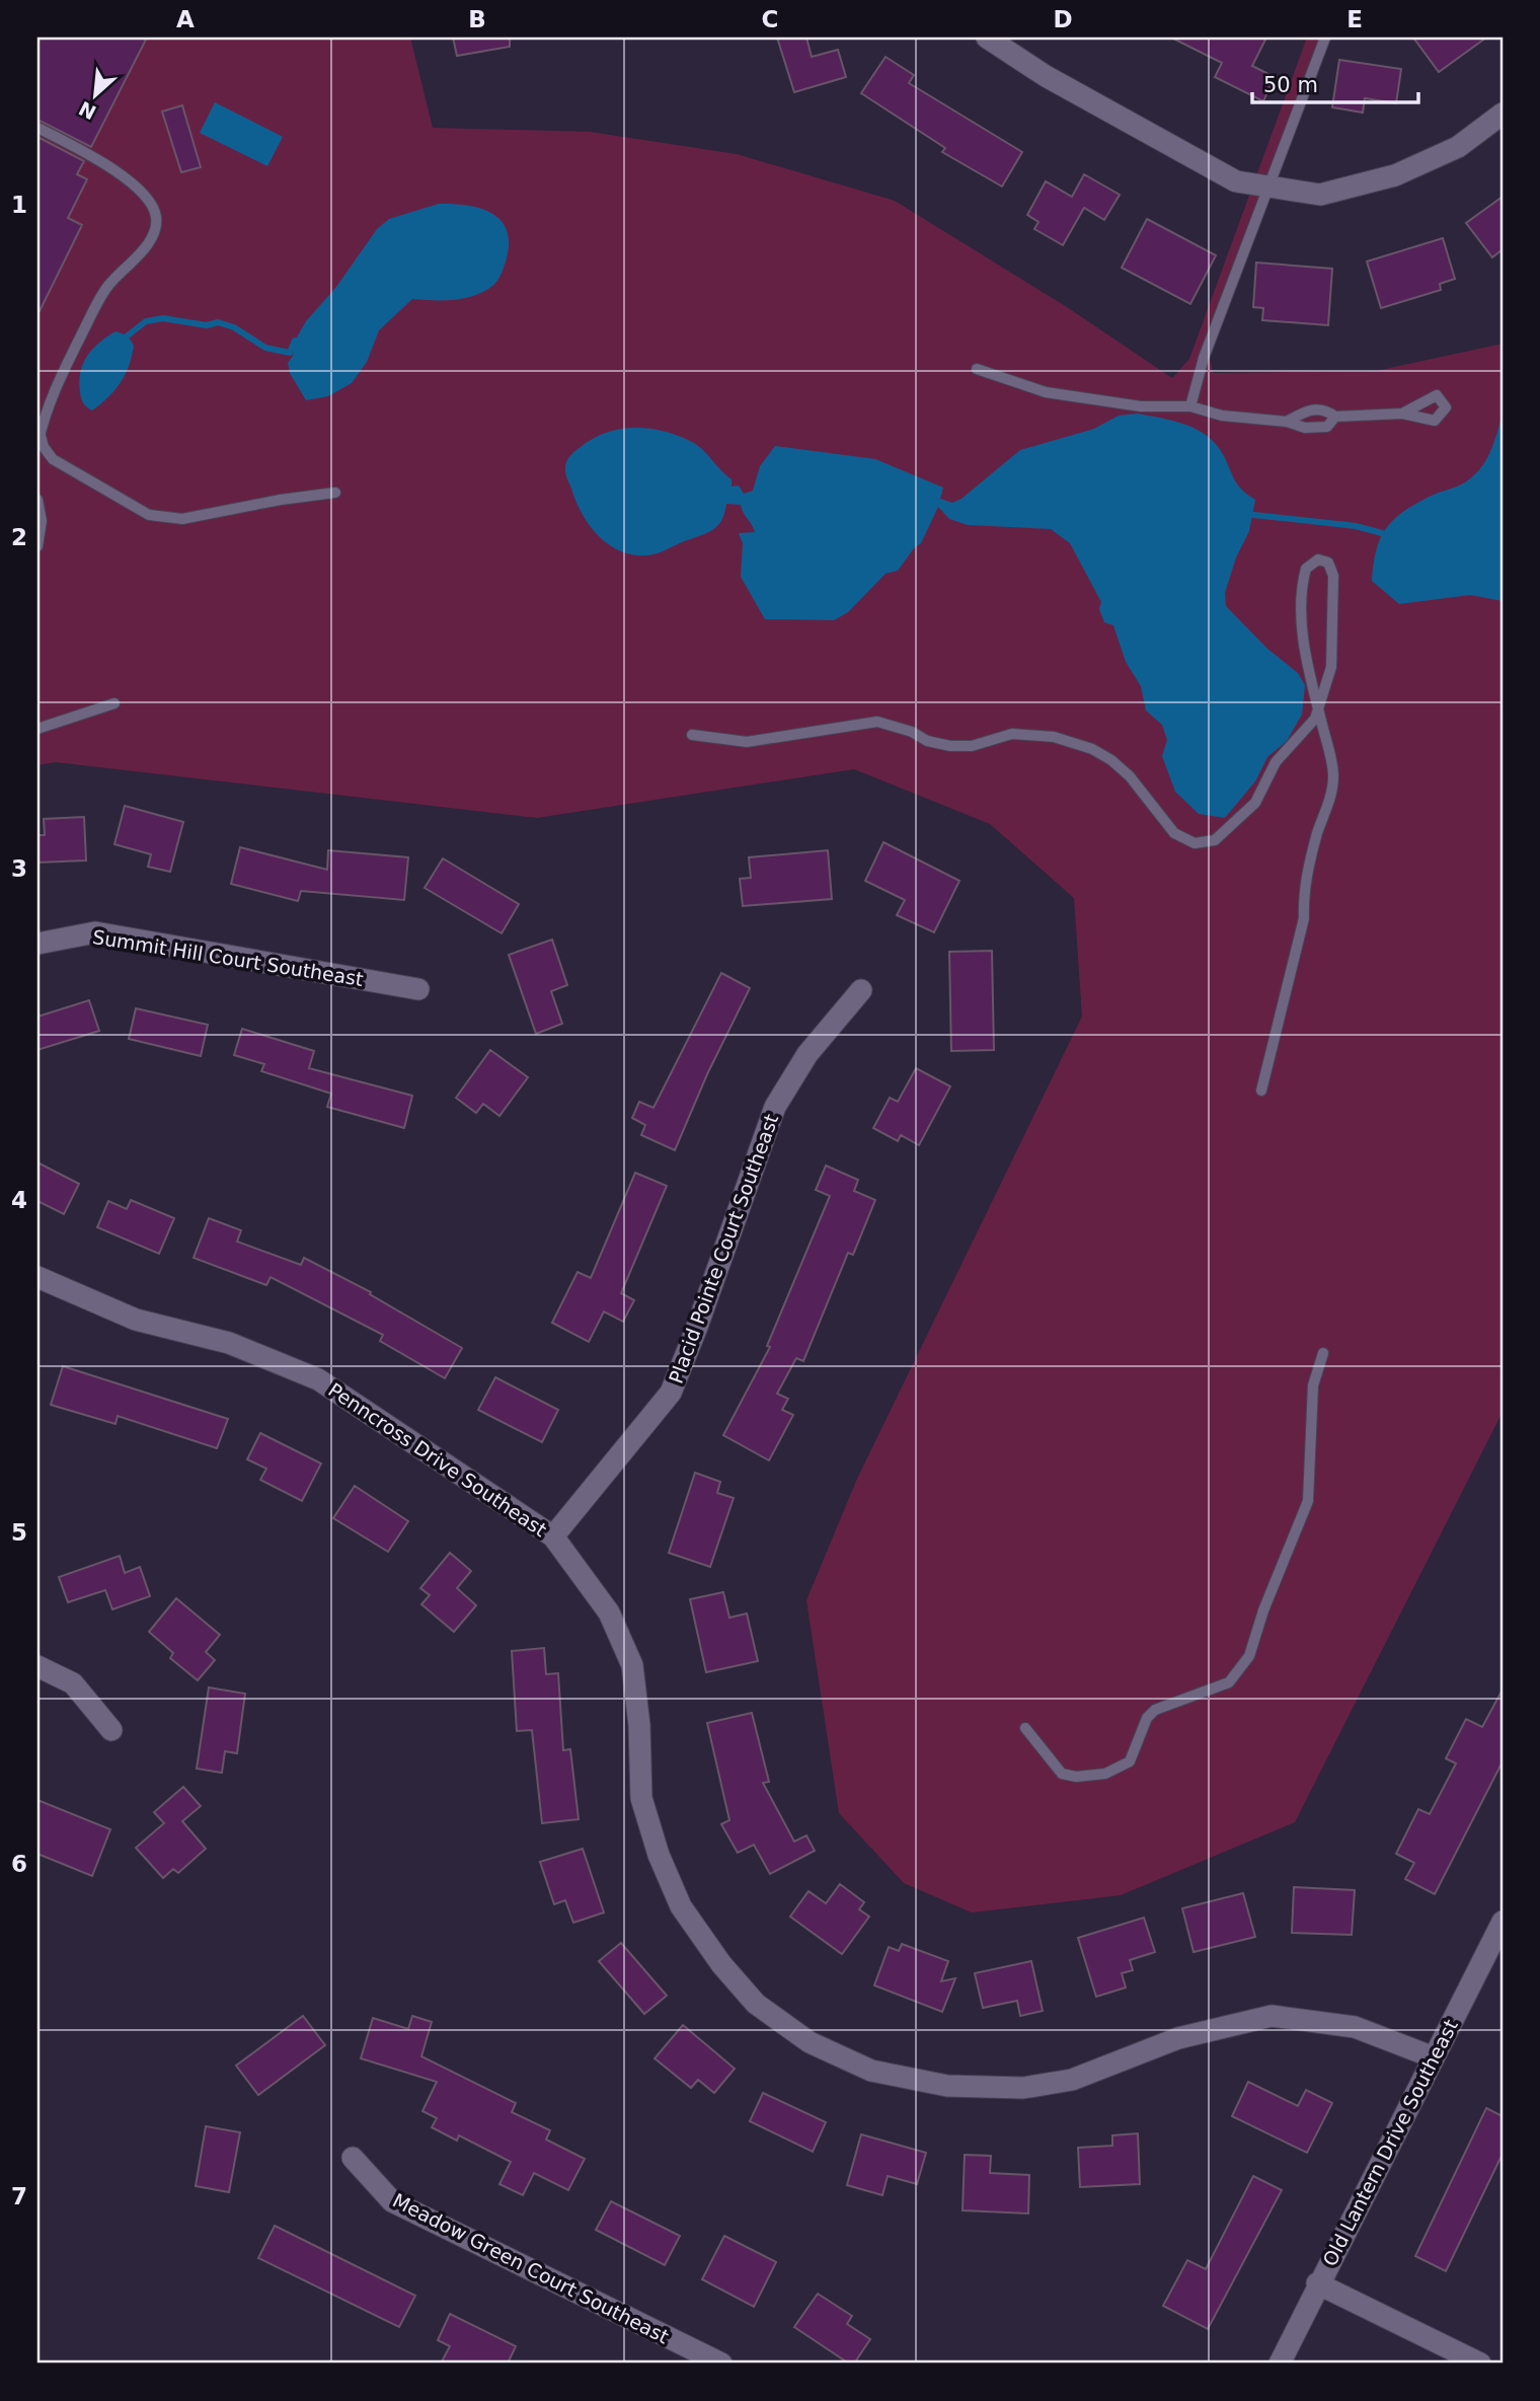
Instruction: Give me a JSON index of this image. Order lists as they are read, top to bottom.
{
  "streets": {
    "street": [
      "Summit Hill Court Southeast",
      "Placid Pointe Court Southeast",
      "Penncross Drive Southeast",
      "Old Lantern Drive Southeast",
      "Meadow Green Court Southeast"
    ]
  },
  "crossings": [
    ["Placid Pointe Court Southeast", "Penncross Drive Southeast"],
    ["Penncross Drive Southeast", "Old Lantern Drive Southeast"]
  ],
  "scale_bar": "50 m",
  "north": "bottom left",
  "grid": {
    "columns": [
      "A",
      "B",
      "C",
      "D",
      "E"
    ],
    "rows": [
      "1",
      "2",
      "3",
      "4",
      "5",
      "6",
      "7"
    ]
  }
}
